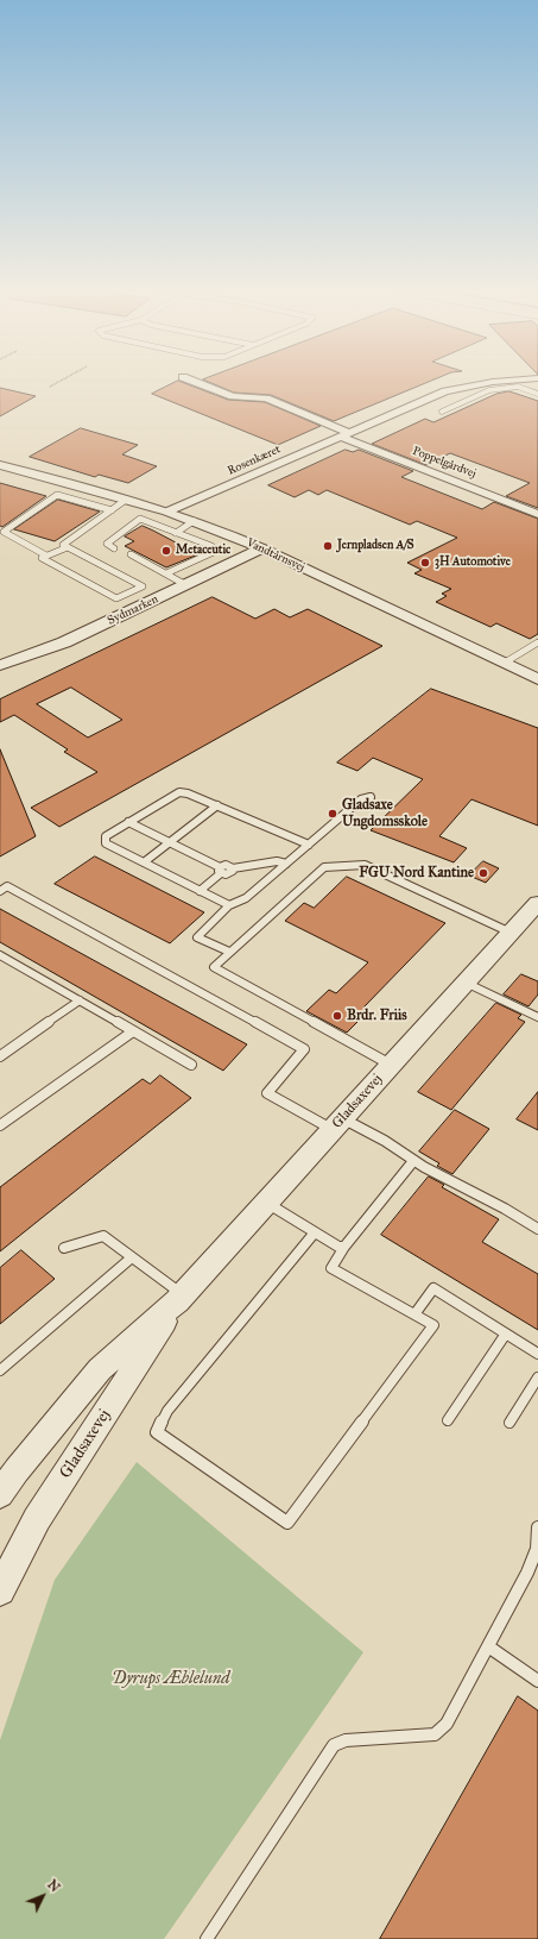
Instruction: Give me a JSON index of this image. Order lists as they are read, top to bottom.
{
  "streets": {
    "street": [
      "Rosenkæret",
      "Poppelgårdvej",
      "Vandtårnsvej",
      "Sydmarken",
      "Gladsaxevej"
    ]
  },
  "crossings": [
    ["Rosenkæret", "Poppelgårdvej"],
    ["Rosenkæret", "Vandtårnsvej"],
    ["Vandtårnsvej", "Sydmarken"]
  ],
  "parks": ["Dyrups Æblelund"],
  "places": [
    "Jernpladsen A/S",
    "Metaceutic",
    "3H Automotive",
    "Gladsaxe Ungdomsskole",
    "FGU Nord Kantine",
    "Brdr. Friis"
  ],
  "north": "top right"
}
